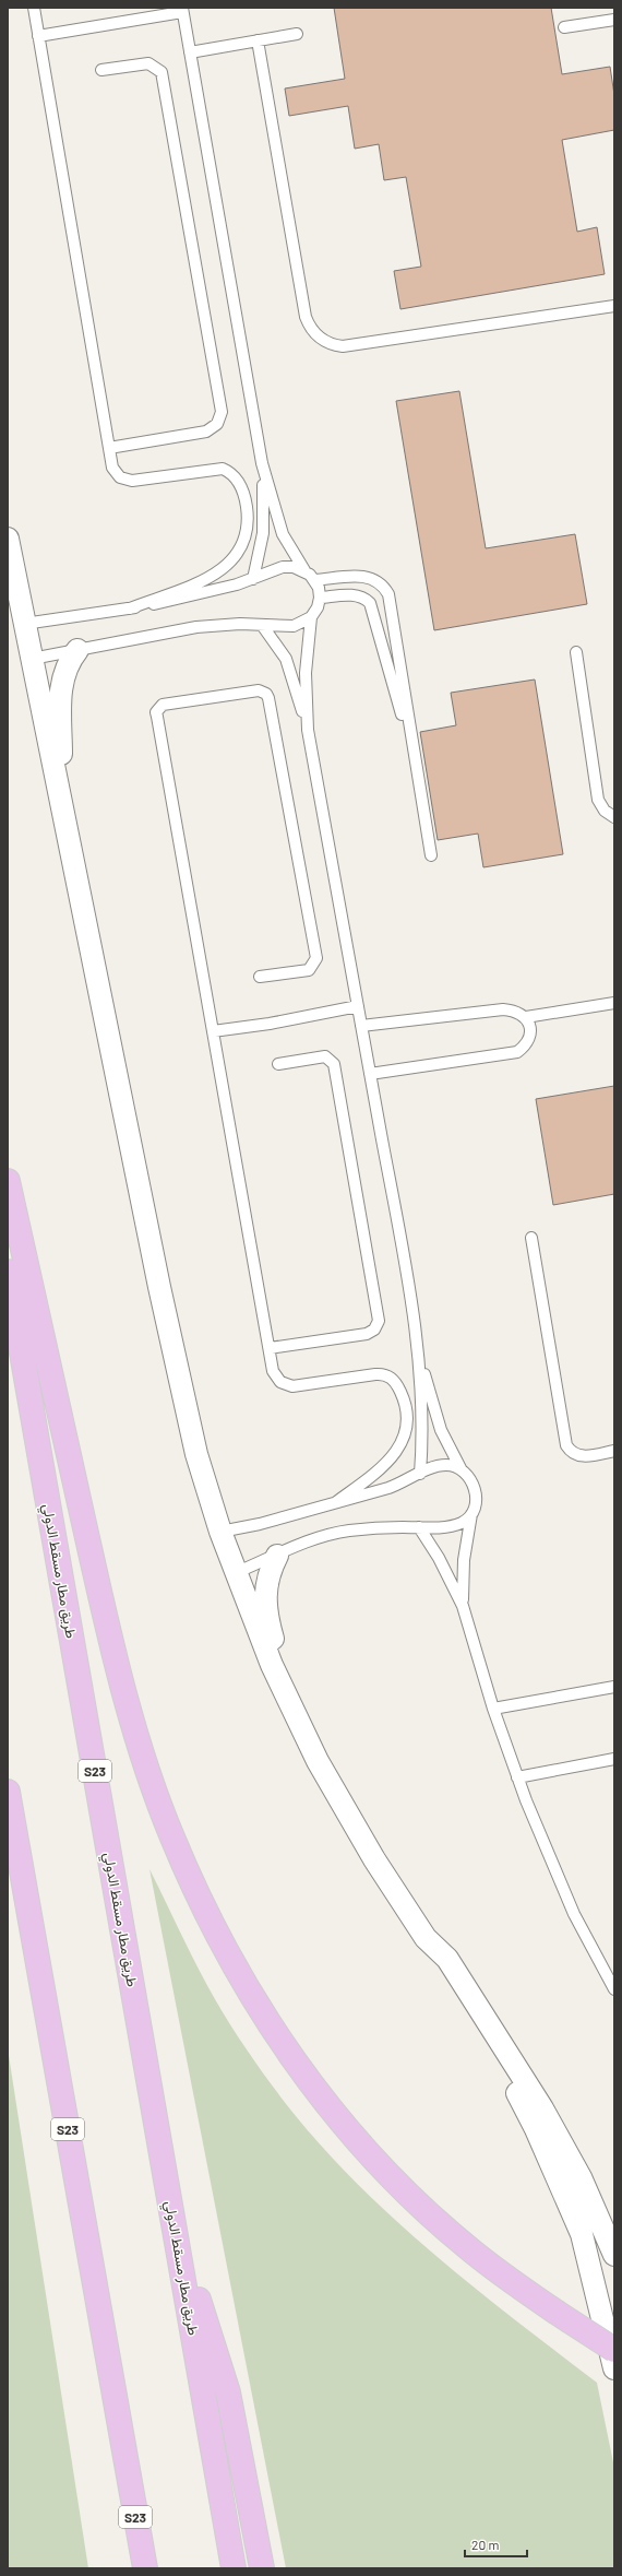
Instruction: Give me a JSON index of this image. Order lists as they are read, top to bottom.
{
  "streets": {
    "main road": ["طريق مطار مسقط الدولي", "S23"]
  },
  "scale_bar": "20 m"
}
